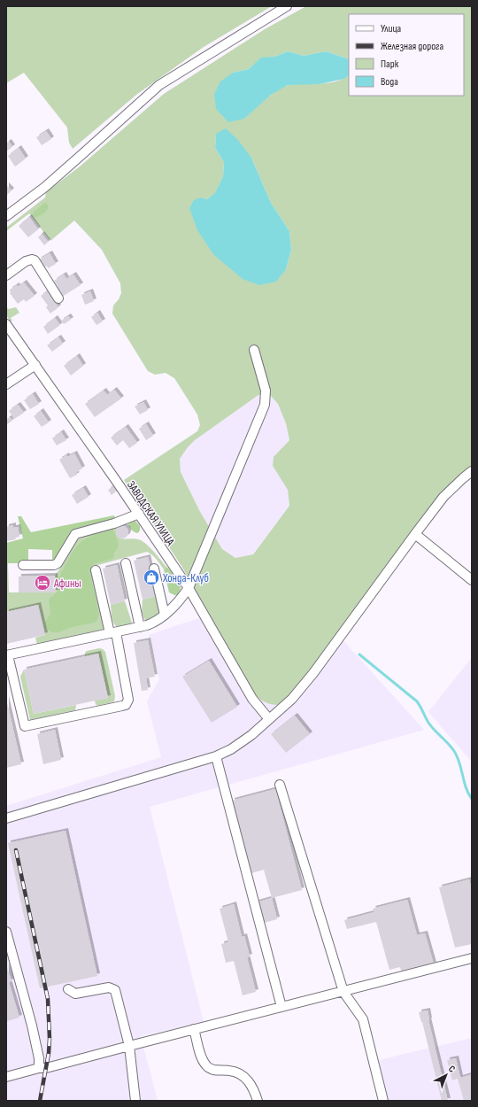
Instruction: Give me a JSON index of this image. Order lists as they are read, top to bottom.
{
  "streets": {
    "street": ["ЗАВОДСКАЯ УЛИЦА"]
  },
  "places": {
    "shop": ["Хонда-Клуб"],
    "hotel": ["Афины"]
  },
  "legend": [
    "Улица",
    "Железная дорога",
    "Парк",
    "Вода"
  ],
  "north": "top right"
}
